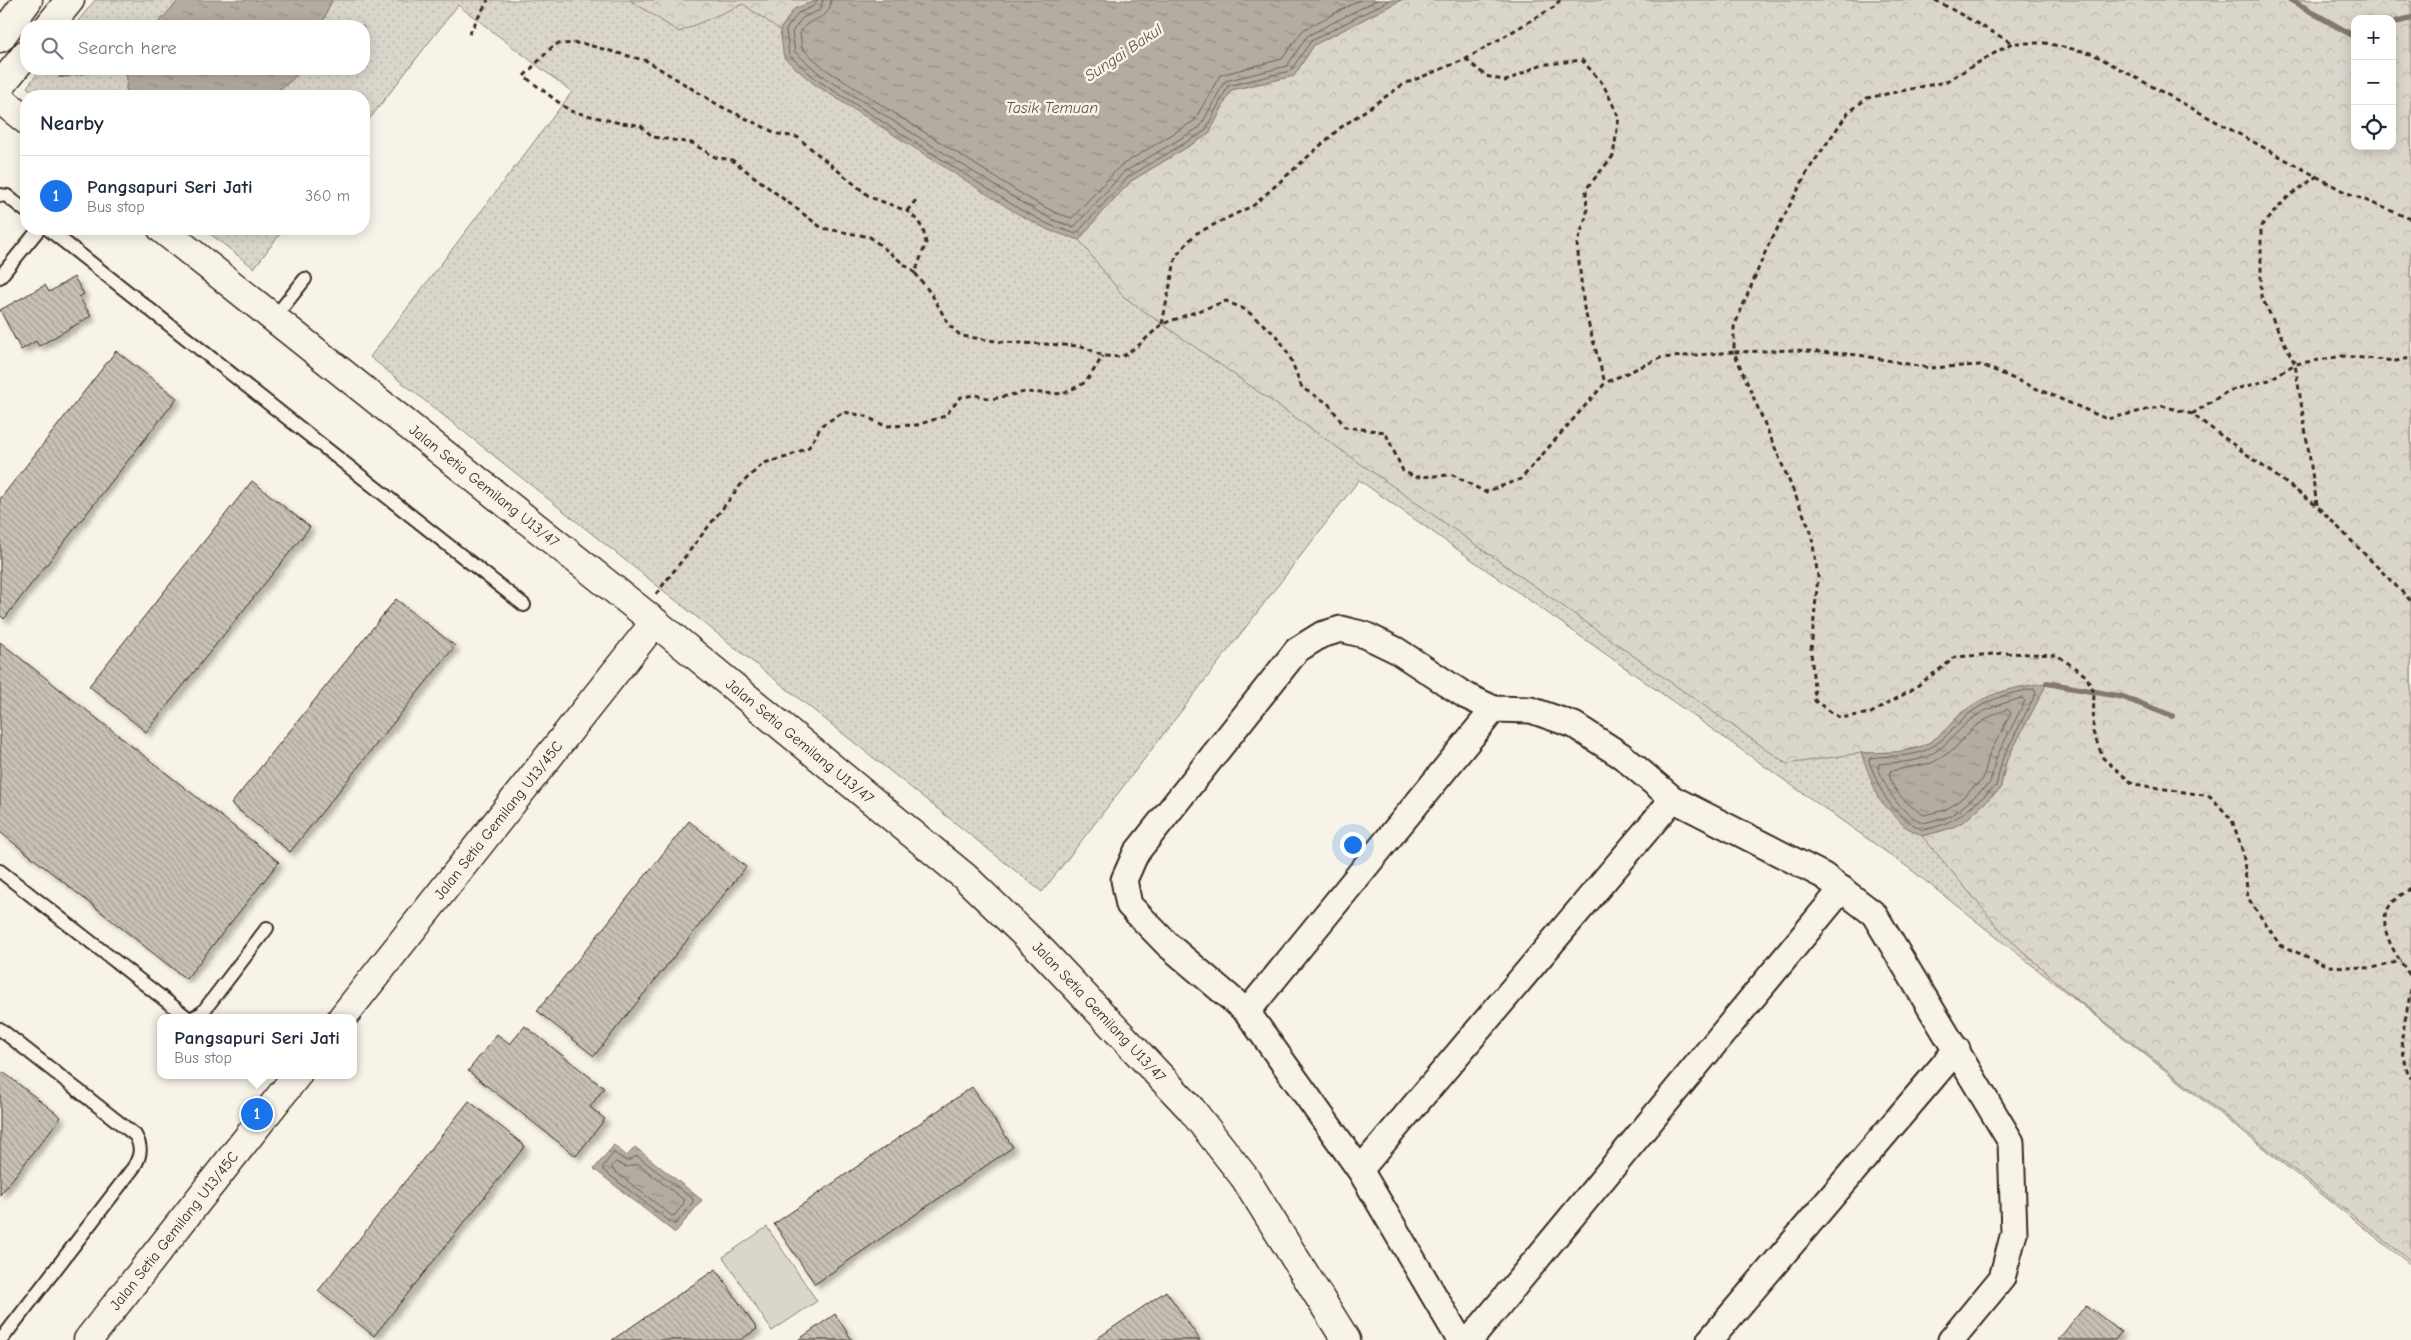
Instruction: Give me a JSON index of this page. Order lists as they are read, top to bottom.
{
  "streets": {
    "street": ["Jalan Setia Gemilang U13/47", "Jalan Setia Gemilang U13/45C"]
  },
  "crossings": [
    ["Jalan Setia Gemilang U13/47", "Jalan Setia Gemilang U13/45C"]
  ],
  "water": ["Sungai Bakul", "Tasik Temuan"],
  "page": {
    "map_buttons": ["+", "−"],
    "search": "Search here",
    "heading": "Nearby",
    "list": [
      {
        "mark": "1",
        "name": "Pangsapuri Seri Jati",
        "note": "Bus stop",
        "value": "360 m"
      }
    ],
    "popup": ["Pangsapuri Seri Jati", "Bus stop"],
    "pins": "1"
  }
}
